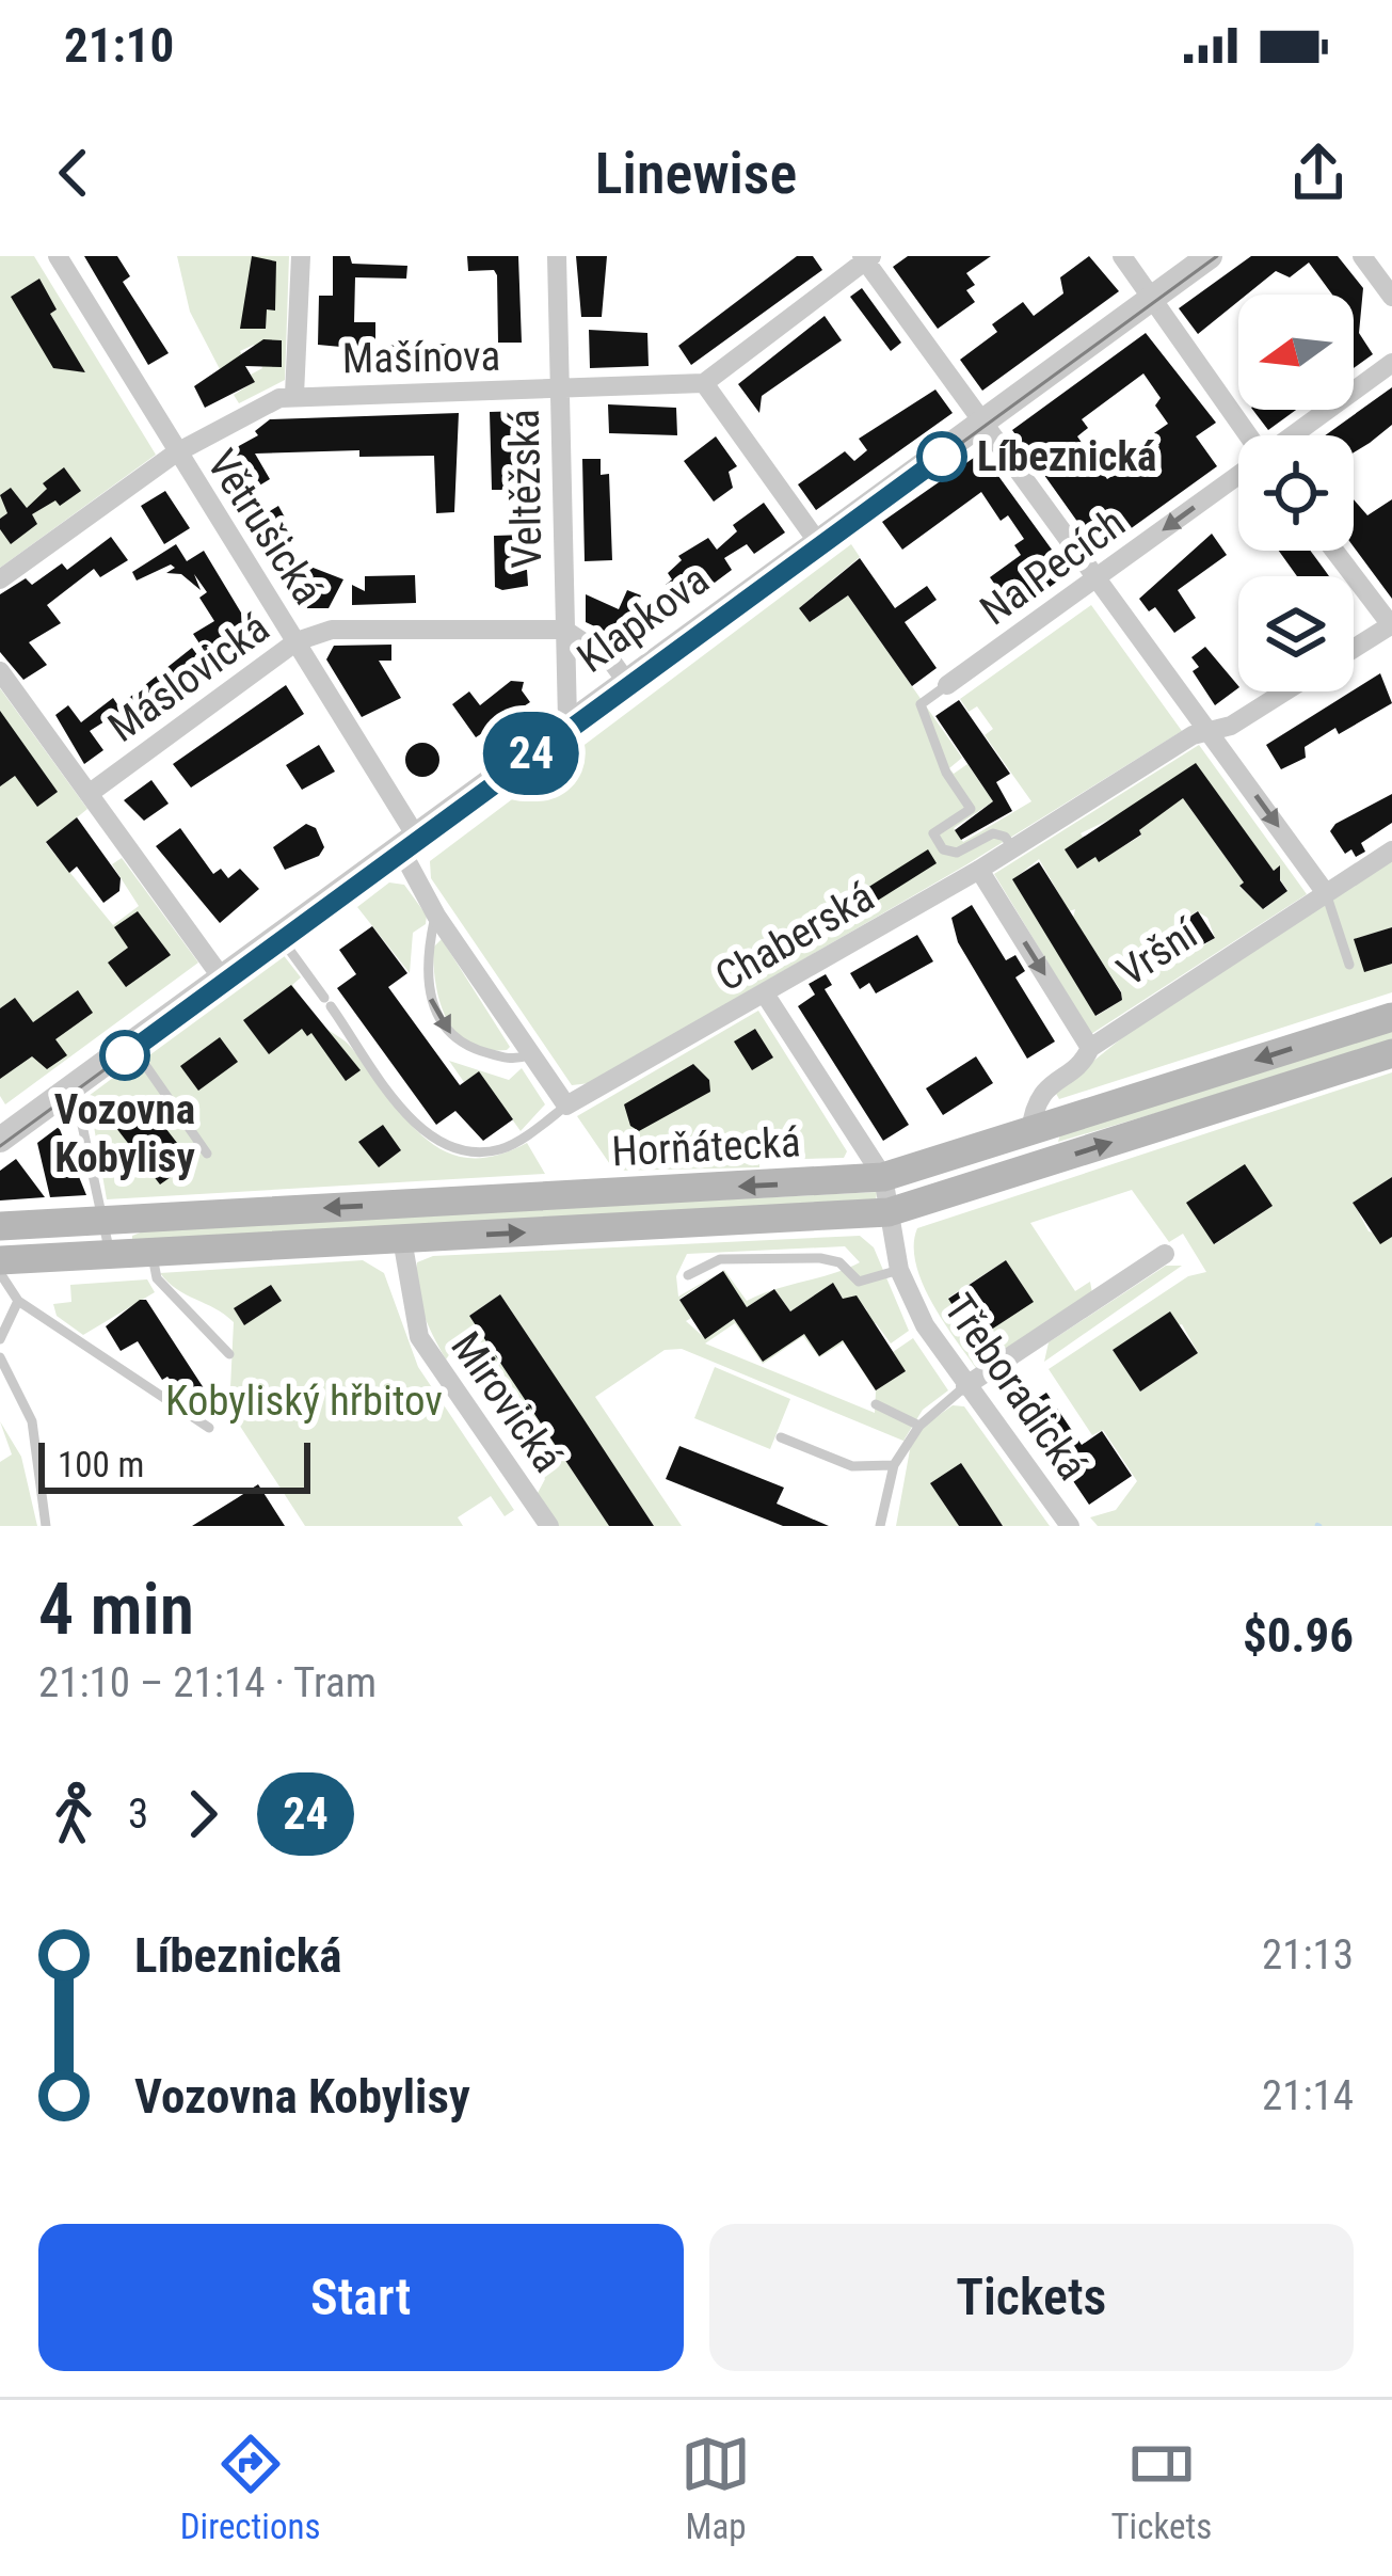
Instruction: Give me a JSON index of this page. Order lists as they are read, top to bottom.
{
  "streets": {
    "main road": ["Horňátecká"],
    "street": [
      "Mašínova",
      "Veltěžská",
      "Větrušická",
      "Na Pecích",
      "Klapkova",
      "Máslovická",
      "Chaberská",
      "Vršní",
      "Třeboradická",
      "Mirovická"
    ]
  },
  "crossings": [
    ["Mašínova", "Veltěžská"],
    ["Mašínova", "Větrušická"],
    ["Veltěžská", "Klapkova"],
    ["Veltěžská", "Máslovická"],
    ["Větrušická", "Klapkova"],
    ["Větrušická", "Máslovická"],
    ["Vršní", "Horňátecká"],
    ["Horňátecká", "Třeboradická"],
    ["Horňátecká", "Mirovická"]
  ],
  "one_way": ["Na Pecích"],
  "parks": ["Kobyliský hřbitov"],
  "places": ["Líbeznická", "Vozovna Kobylisy"],
  "lines": ["tram line 24"],
  "scale_bar": "100 m",
  "north": "left",
  "page": {
    "status": "21:10",
    "header": "Linewise",
    "on_map": "24",
    "scale": "100 m",
    "heading": ["4 min", "21:10 – 21:14 · Tram", "$0.96"],
    "legs": ["3", "24"],
    "list": [
      {
        "name": "Líbeznická",
        "value": "21:13"
      },
      {
        "name": "Vozovna Kobylisy",
        "value": "21:14"
      }
    ],
    "buttons": ["Start", "Tickets"],
    "tabs": ["Directions", "Map", "Tickets"]
  }
}
